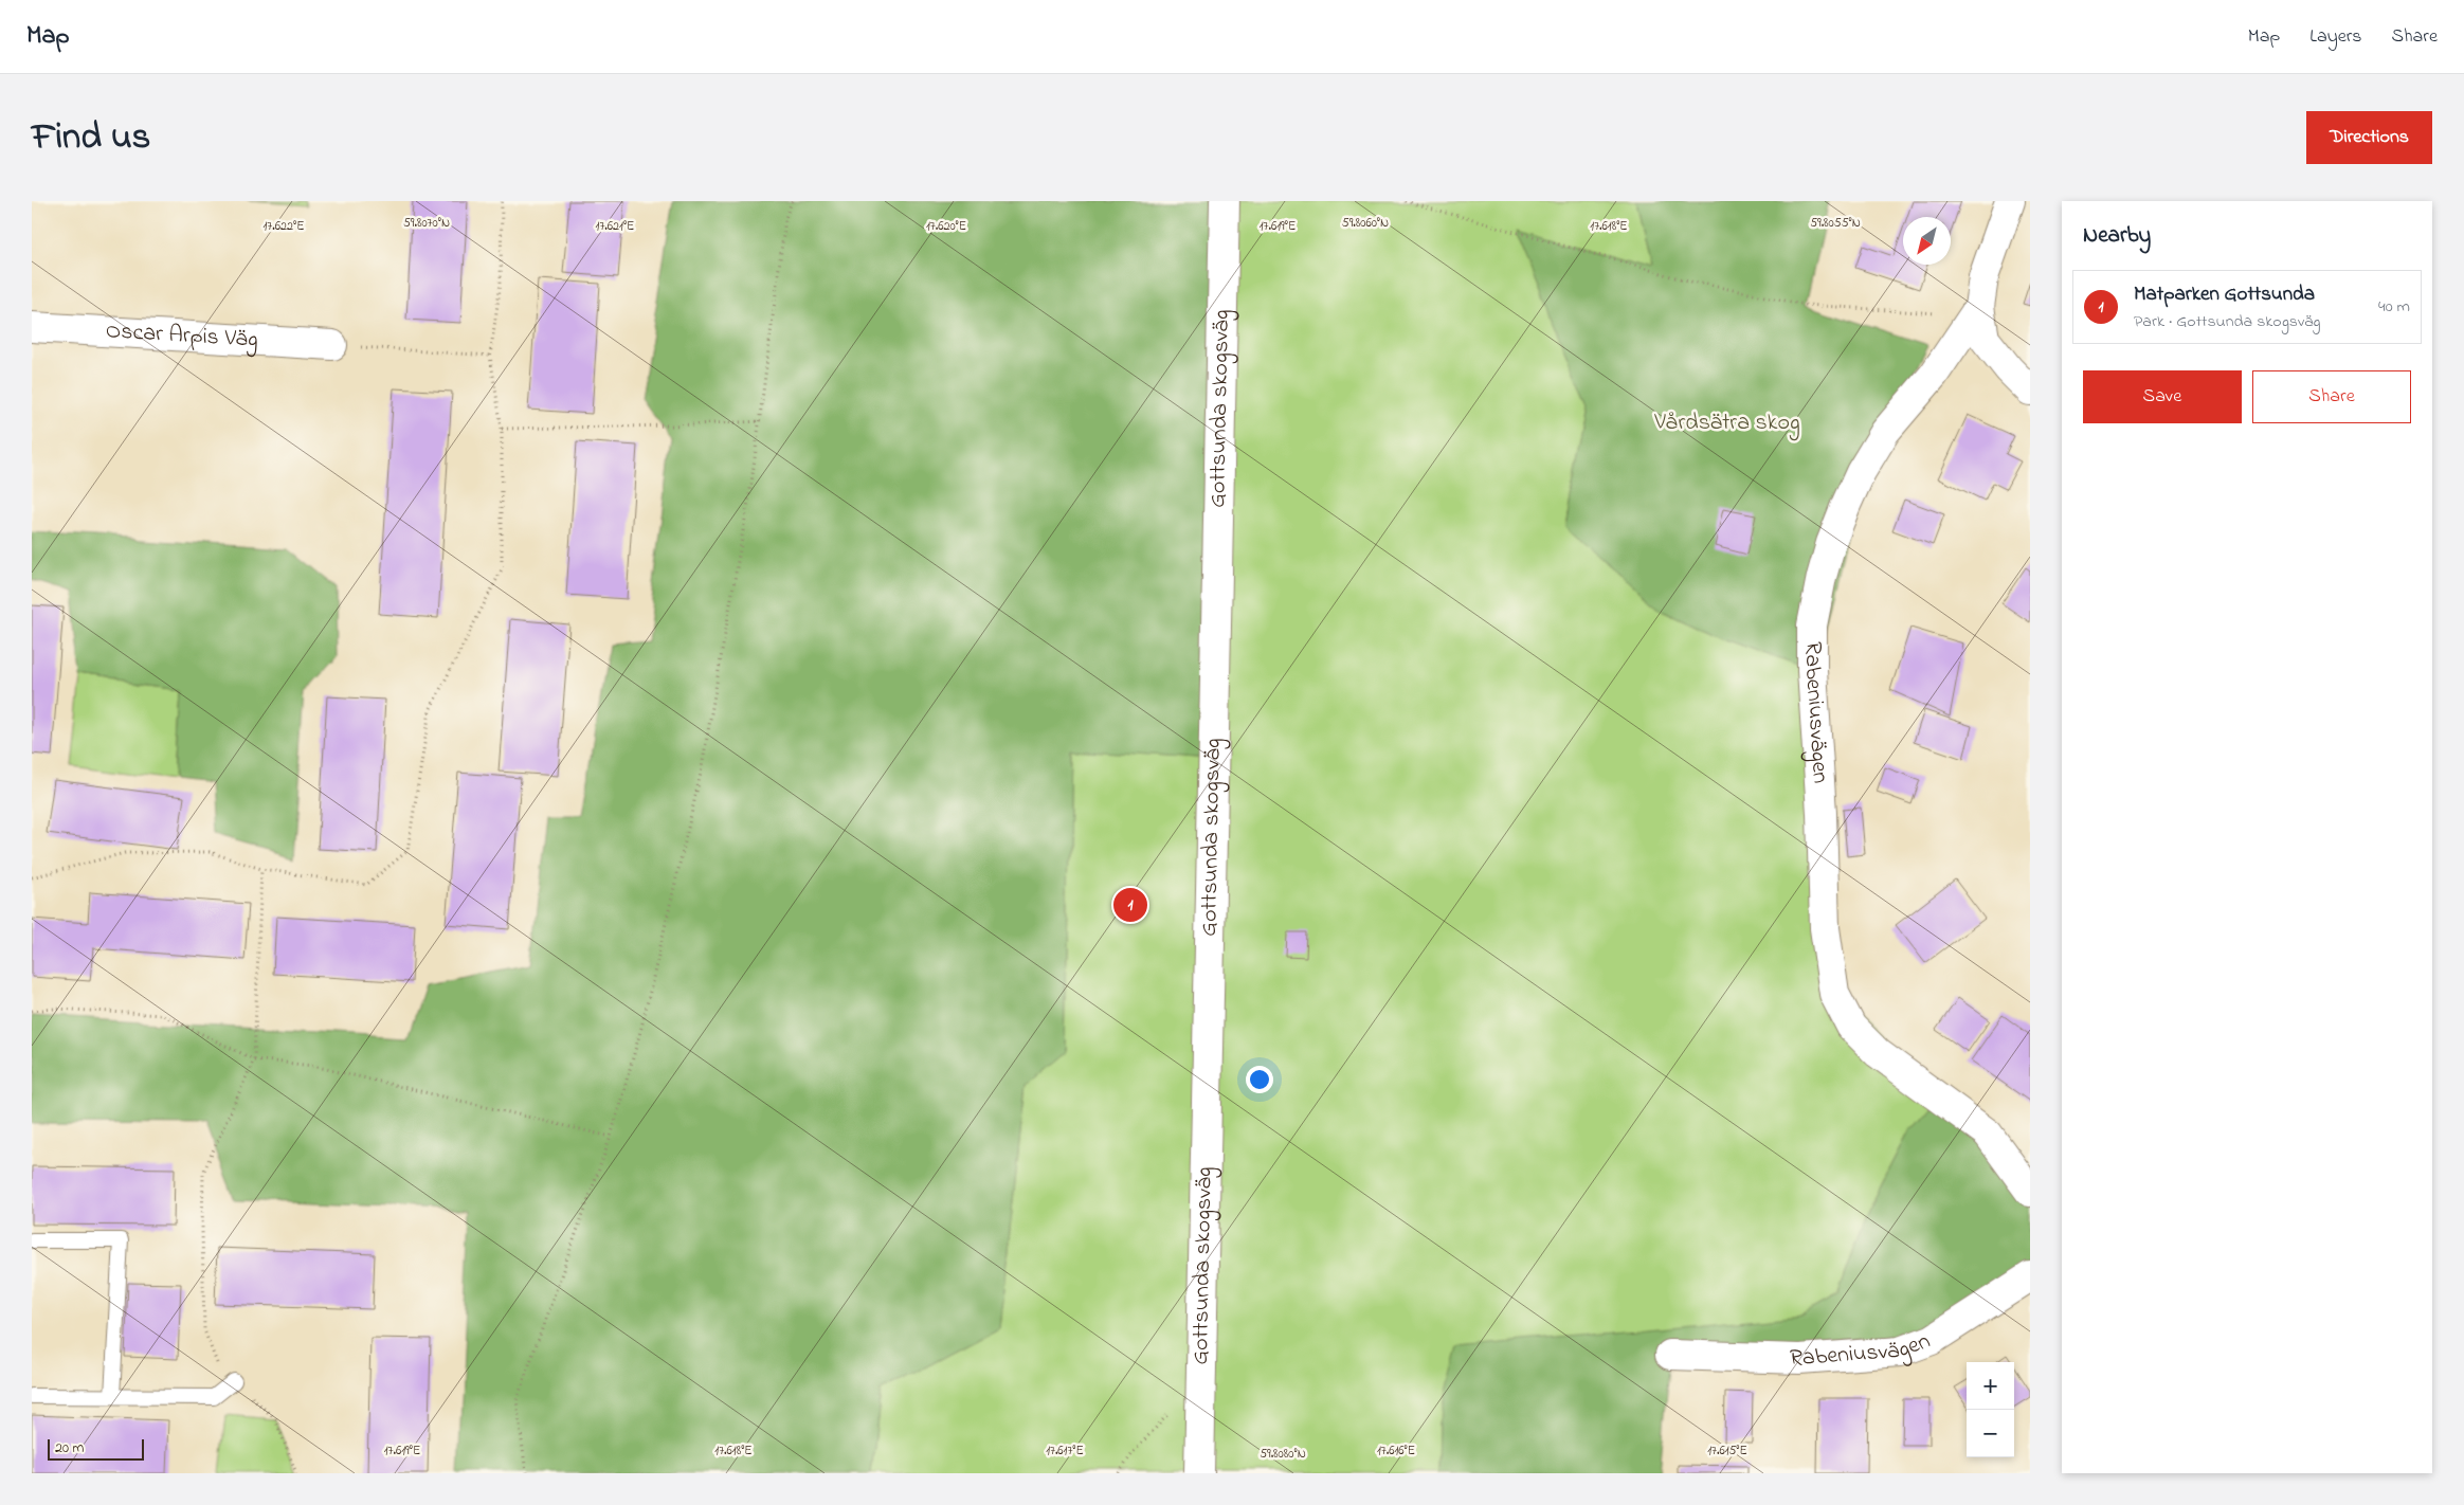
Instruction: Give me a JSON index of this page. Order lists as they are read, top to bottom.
{
  "streets": {
    "street": ["Oscar Arpis Väg", "Gottsunda skogsväg", "Rabeniusvägen"]
  },
  "parks": ["Vårdsätra skog"],
  "scale_bar": "20 m",
  "north": "bottom left",
  "page": {
    "header": "Map",
    "nav": ["Map", "Layers", "Share"],
    "title": "Find us",
    "buttons": [
      "Directions",
      ["Save", "Share"]
    ],
    "heading": "Nearby",
    "list": [
      {
        "mark": "1",
        "name": "Matparken Gottsunda",
        "note": "Park · Gottsunda skogsväg",
        "value": "40 m"
      }
    ],
    "pins": "1",
    "map_buttons": ["+", "−"],
    "scale": "20 m"
  },
  "coordinates": [
    "59.8070°N",
    "59.8060°N",
    "59.8055°N",
    "17.622°E",
    "17.621°E",
    "17.620°E",
    "17.619°E",
    "17.618°E",
    "17.617°E",
    "17.616°E",
    "17.615°E",
    "59.8080°N"
  ]
}
